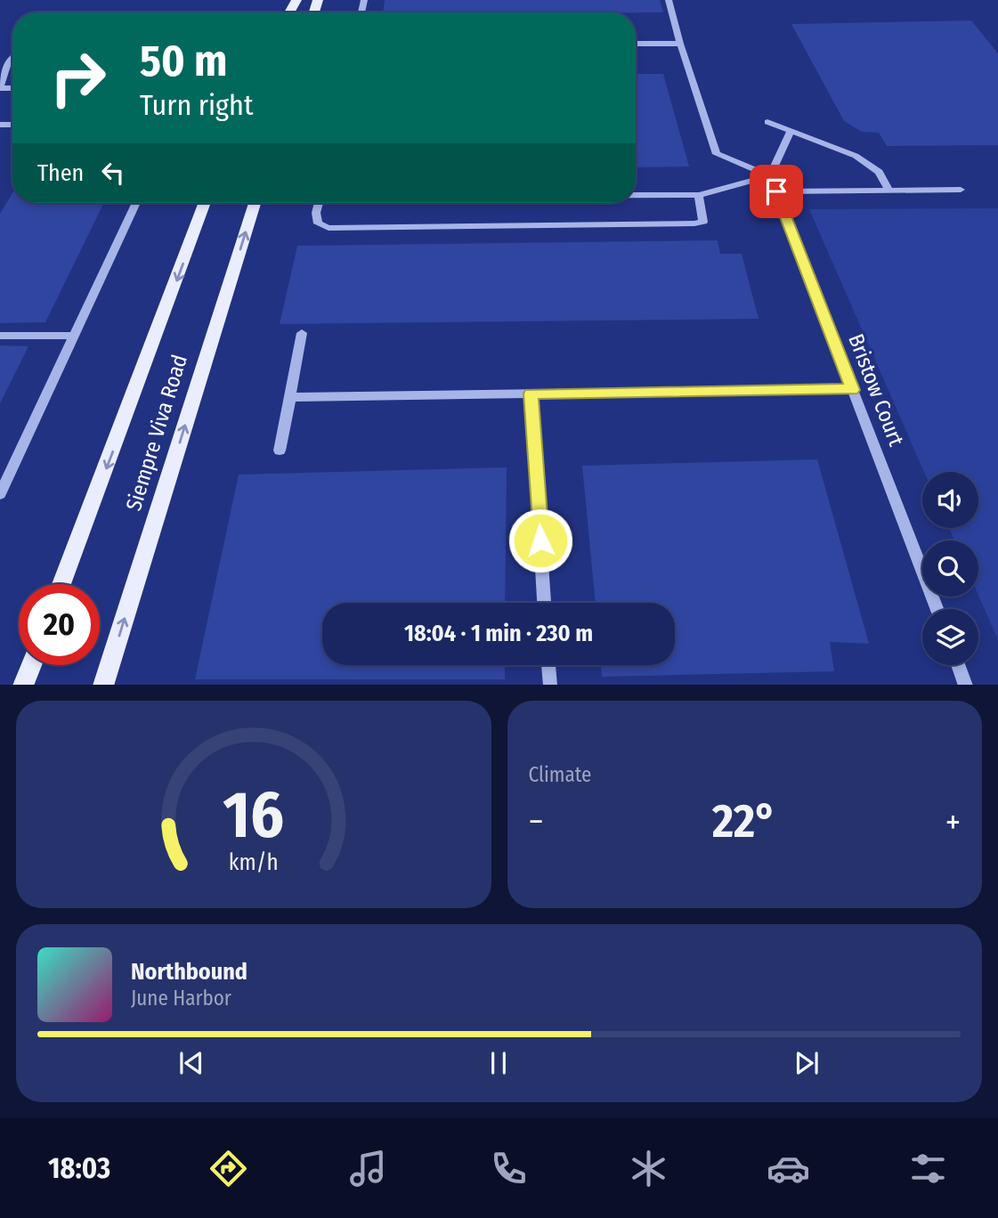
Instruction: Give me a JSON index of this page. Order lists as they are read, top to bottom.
{
  "streets": {
    "main road": ["Siempre Viva Road"],
    "street": ["Bristow Court"]
  },
  "page": {
    "turn": ["50 m", "Turn right"],
    "then": "Then",
    "limit": "20",
    "trip": "18:04 · 1 min · 230 m",
    "tile": "Climate",
    "heat": ["−", "22°", "+"],
    "song": ["Northbound", "June Harbor"],
    "tabs": "18:03",
    "gauge": ["16", "km/h"]
  }
}
